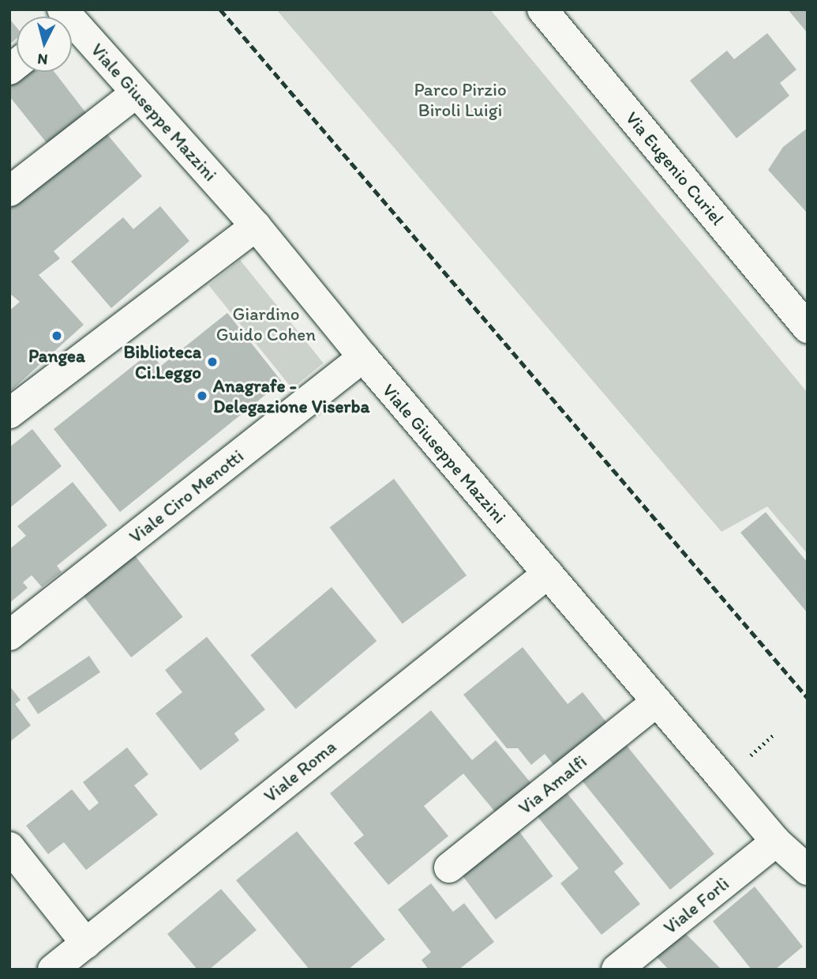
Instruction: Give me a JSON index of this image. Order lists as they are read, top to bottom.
{
  "streets": {
    "street": [
      "Viale Giuseppe Mazzini",
      "Via Eugenio Curiel",
      "Viale Ciro Menotti",
      "Viale Roma",
      "Via Amalfi",
      "Viale Forlì"
    ]
  },
  "crossings": [
    ["Viale Giuseppe Mazzini", "Viale Ciro Menotti"],
    ["Viale Giuseppe Mazzini", "Viale Roma"],
    ["Viale Giuseppe Mazzini", "Via Amalfi"],
    ["Viale Giuseppe Mazzini", "Viale Forlì"]
  ],
  "parks": ["Parco Pirzio Biroli Luigi", "Giardino Guido Cohen"],
  "places": ["Pangea", "Biblioteca Ci.Leggo", "Anagrafe - Delegazione Viserba"],
  "north": "bottom"
}
